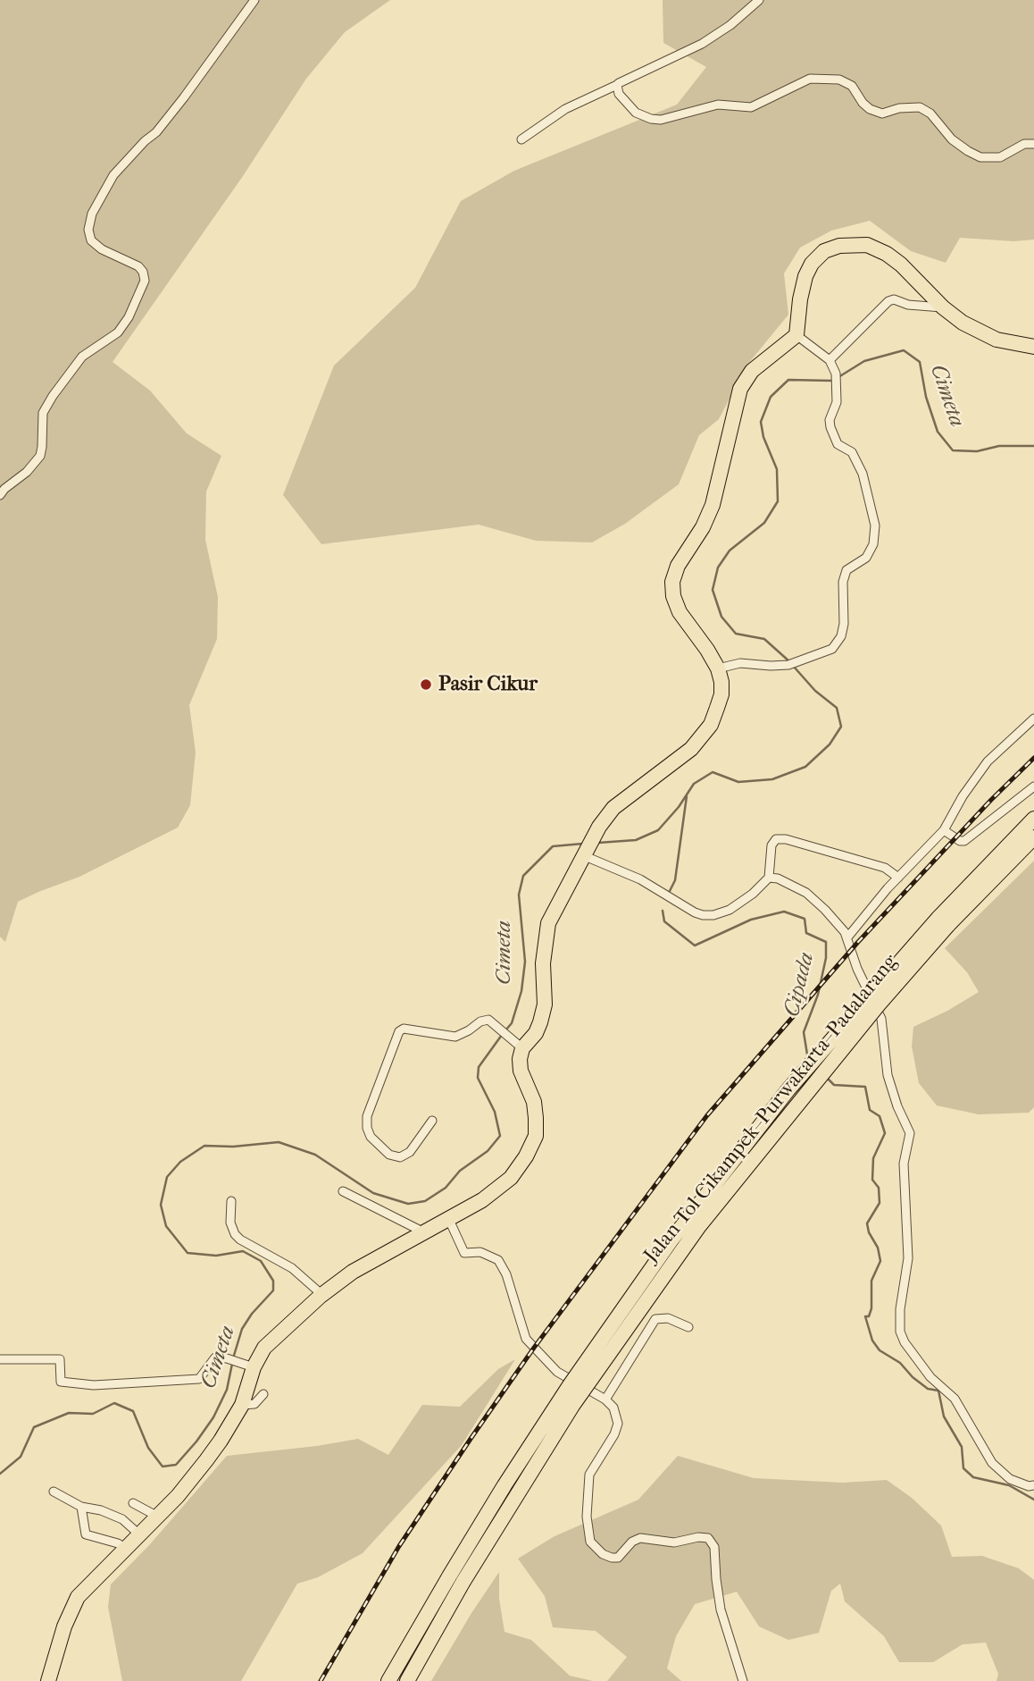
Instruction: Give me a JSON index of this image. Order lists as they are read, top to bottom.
{
  "streets": {
    "highway": ["Jalan Tol Cikampek–Purwakarta–Padalarang"]
  },
  "water": ["Cimeta", "Cipada"],
  "places": ["Pasir Cikur"]
}
